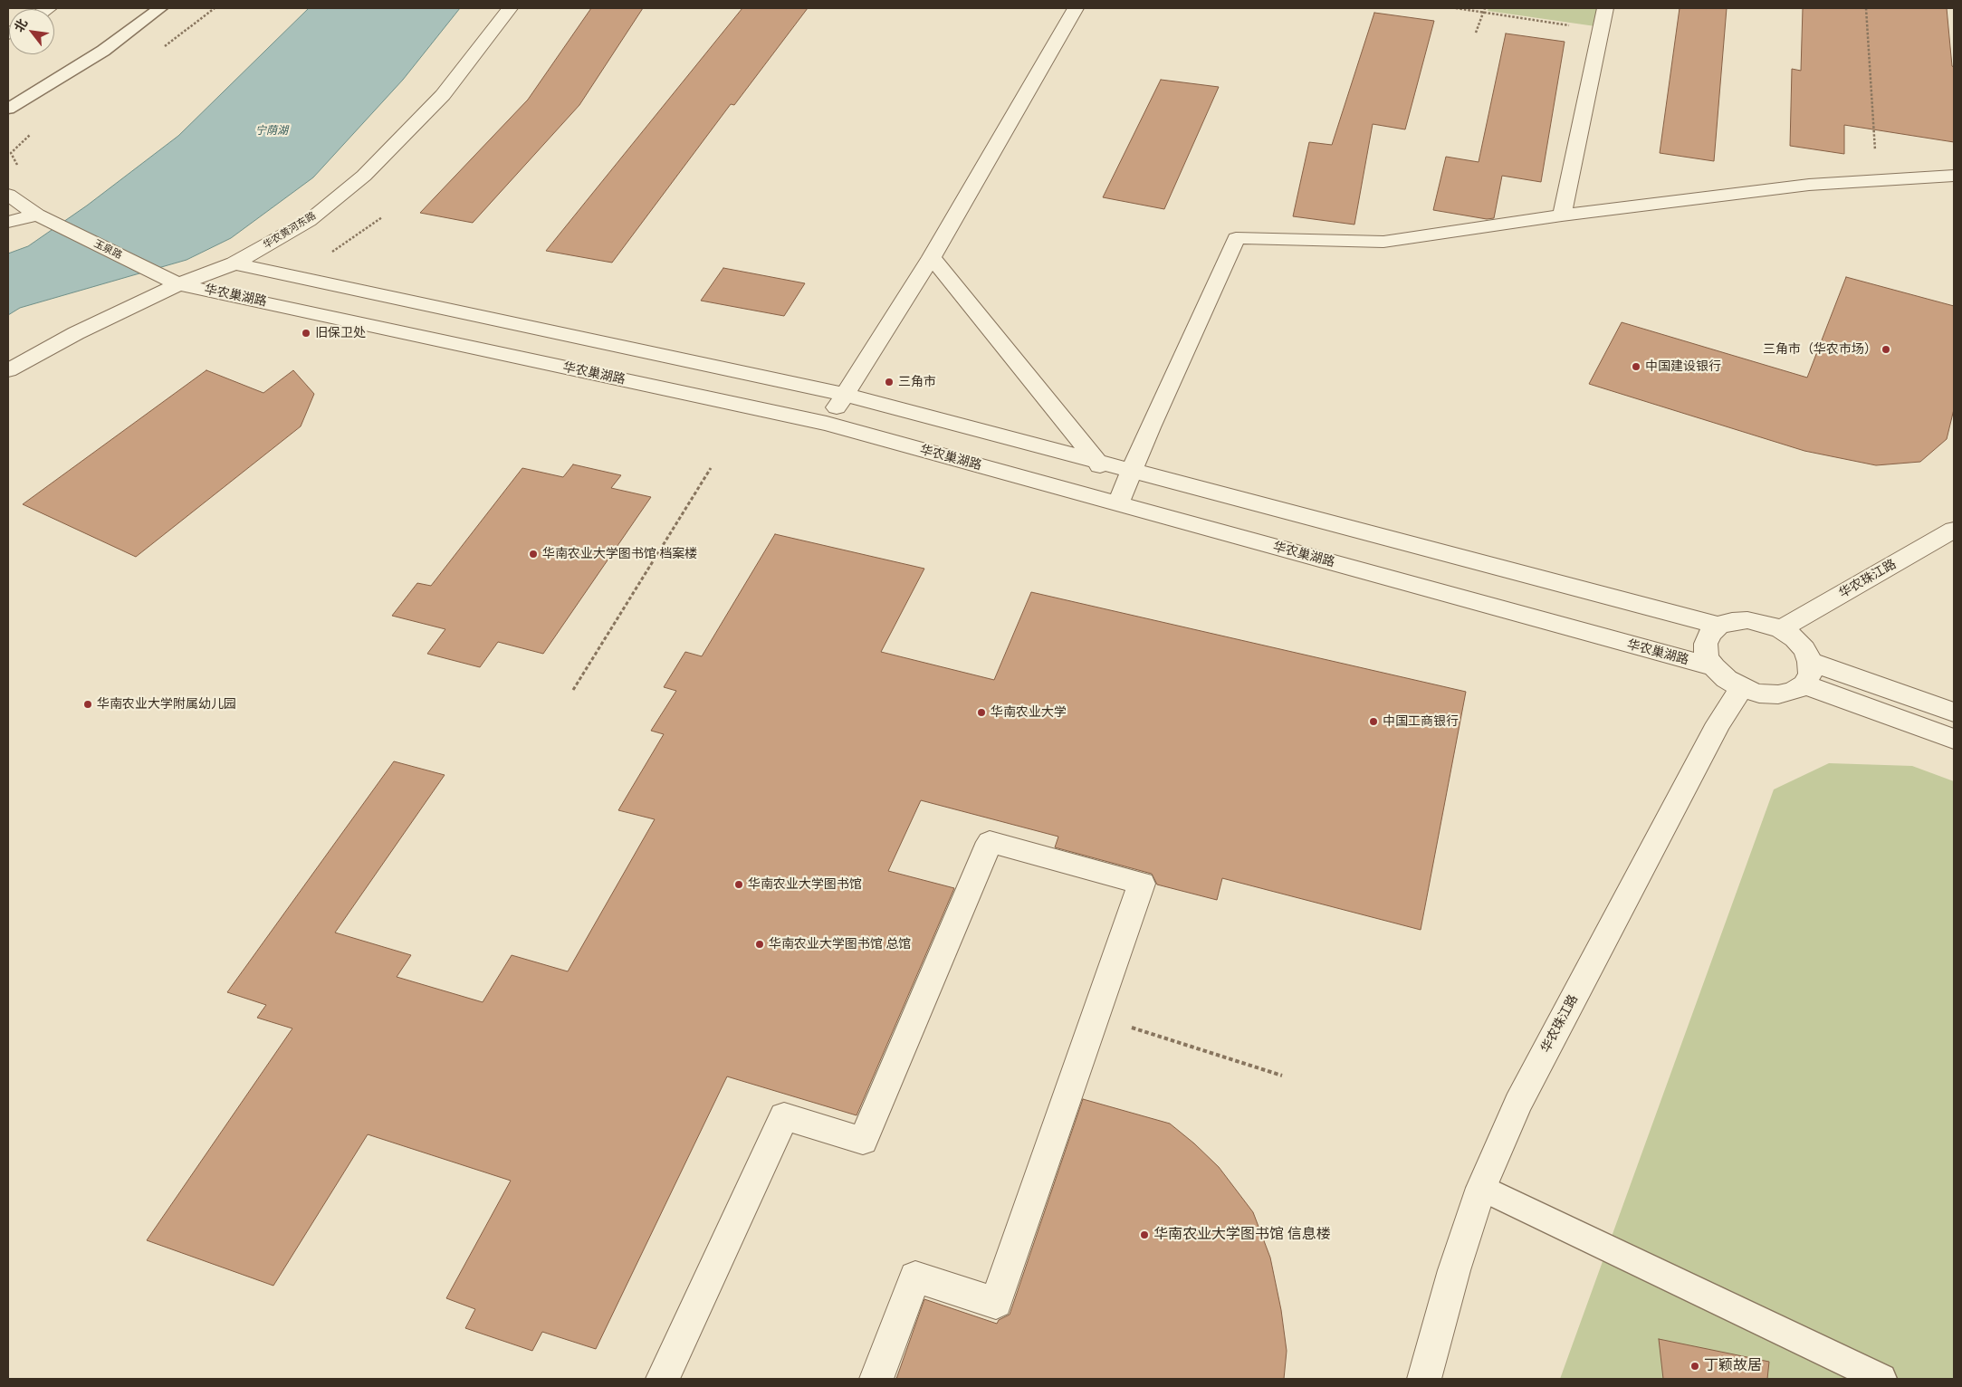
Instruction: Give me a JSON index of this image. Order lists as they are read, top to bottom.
{
  "streets": {
    "street": [
      "华农黄河东路",
      "玉泉路",
      "华农巢湖路",
      "华农珠江路"
    ]
  },
  "crossings": [
    ["华农黄河东路", "玉泉路"],
    ["华农黄河东路", "华农巢湖路"],
    ["玉泉路", "华农巢湖路"],
    ["华农巢湖路", "华农珠江路"]
  ],
  "water": ["宁荫湖"],
  "places": [
    "旧保卫处",
    "三角市（华农市场）",
    "中国建设银行",
    "三角市",
    "华南农业大学图书馆 档案楼",
    "华南农业大学附属幼儿园",
    "华南农业大学",
    "中国工商银行",
    "华南农业大学图书馆",
    "华南农业大学图书馆 总馆",
    "华南农业大学图书馆 信息楼",
    "丁颖故居"
  ],
  "north": "top left"
}
